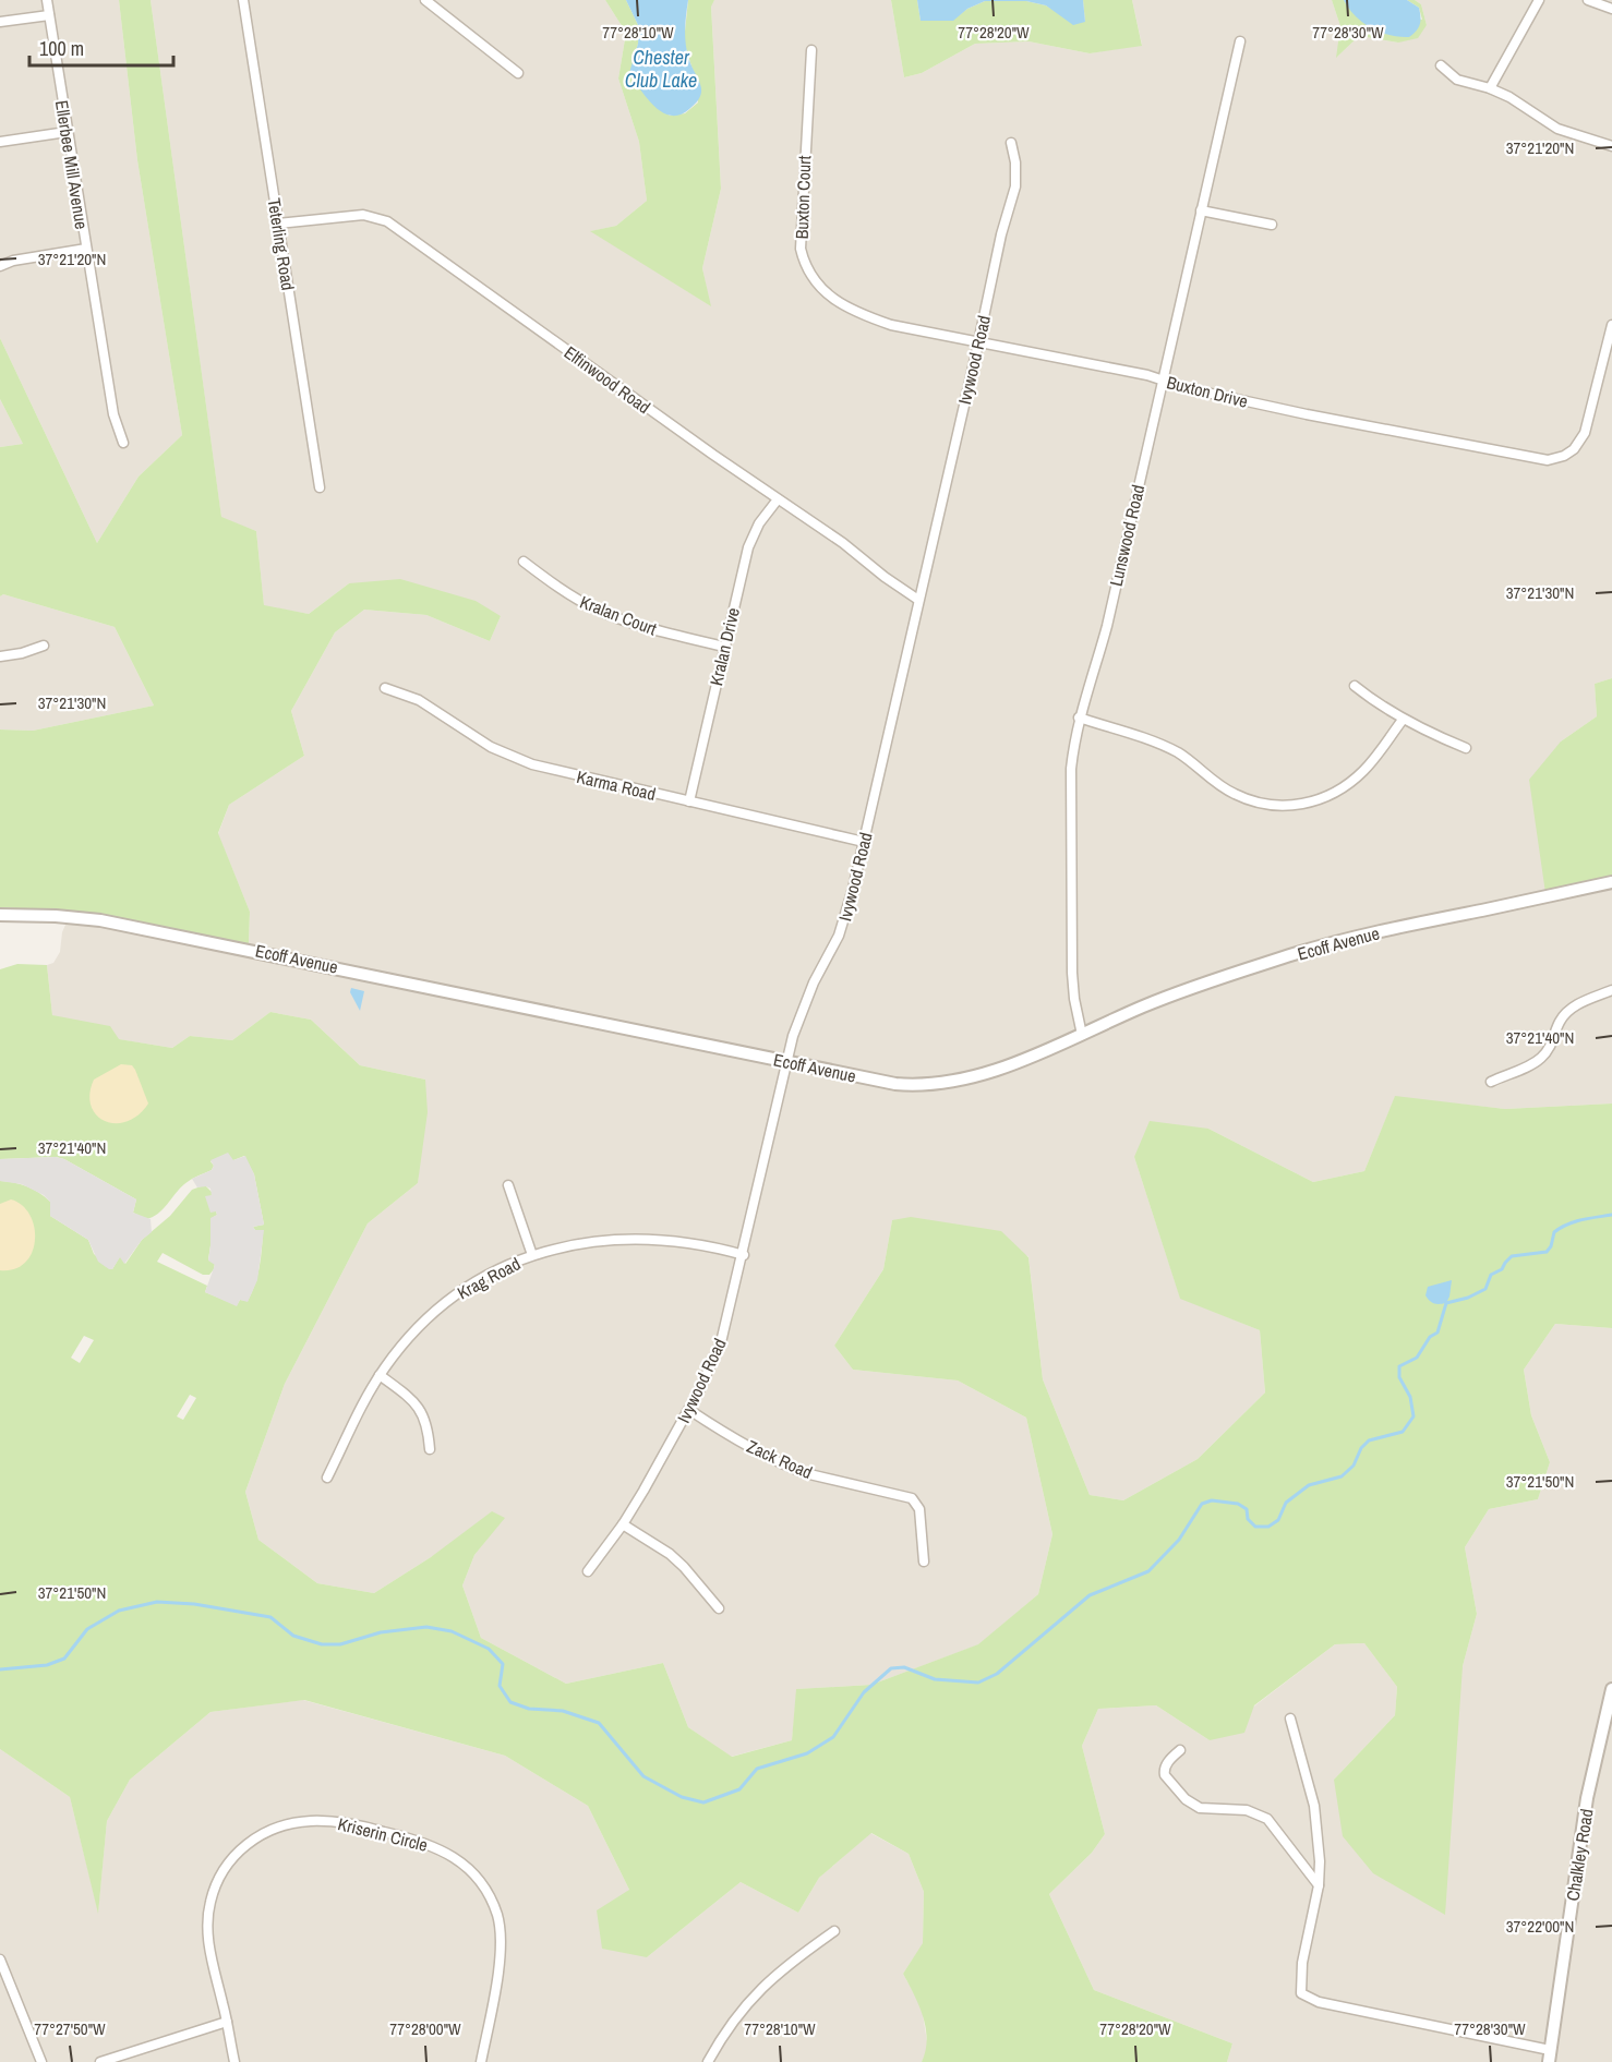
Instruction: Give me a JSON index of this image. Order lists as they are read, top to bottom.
{
  "streets": {
    "street": [
      "Ellerbee Mill Avenue",
      "Buxton Court",
      "Teterling Road",
      "Ivywood Road",
      "Elfinwood Road",
      "Buxton Drive",
      "Lunswood Road",
      "Kralan Court",
      "Kralan Drive",
      "Karma Road",
      "Ecoff Avenue",
      "Krag Road",
      "Zack Road",
      "Kriserin Circle",
      "Chalkley Road"
    ]
  },
  "crossings": [
    ["Buxton Court", "Ivywood Road"],
    ["Buxton Court", "Buxton Drive"],
    ["Teterling Road", "Elfinwood Road"],
    ["Ivywood Road", "Elfinwood Road"],
    ["Ivywood Road", "Buxton Drive"],
    ["Ivywood Road", "Karma Road"],
    ["Ivywood Road", "Ecoff Avenue"],
    ["Ivywood Road", "Krag Road"],
    ["Ivywood Road", "Zack Road"],
    ["Elfinwood Road", "Kralan Drive"],
    ["Buxton Drive", "Lunswood Road"],
    ["Lunswood Road", "Ecoff Avenue"],
    ["Kralan Court", "Kralan Drive"],
    ["Kralan Drive", "Karma Road"]
  ],
  "water": ["Chester Club Lake"],
  "scale_bar": "100 m",
  "coordinates": [
    "77°28'10\"W",
    "77°28'20\"W",
    "77°28'30\"W",
    "37°21'20\"N",
    "37°21'30\"N",
    "37°21'40\"N",
    "37°21'50\"N",
    "37°22'00\"N",
    "77°27'50\"W",
    "77°28'00\"W"
  ]
}
